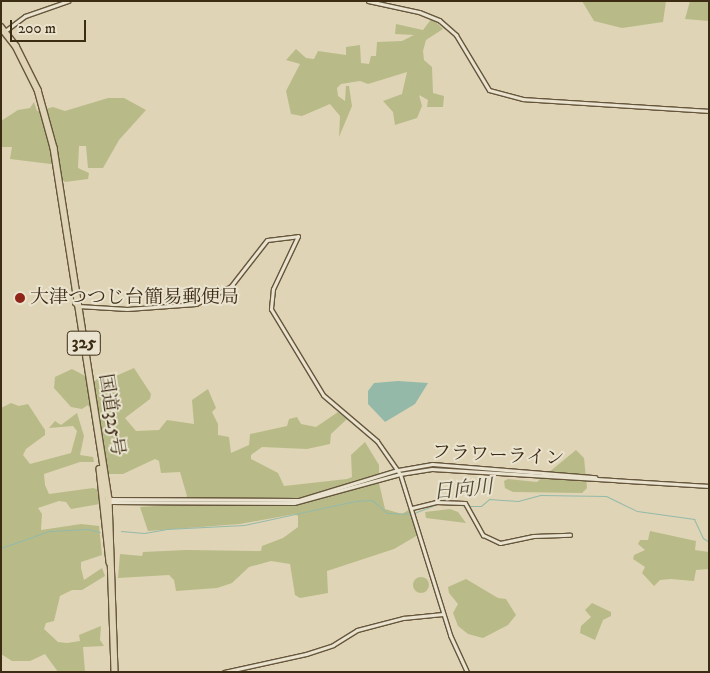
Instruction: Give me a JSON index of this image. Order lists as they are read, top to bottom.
{
  "streets": {
    "highway": ["325", "国道325号"],
    "street": ["フラワーライン"]
  },
  "crossings": [
    ["国道325号", "フラワーライン"]
  ],
  "water": ["日向川"],
  "places": ["大津つつじ台簡易郵便局"],
  "scale_bar": "200 m"
}
